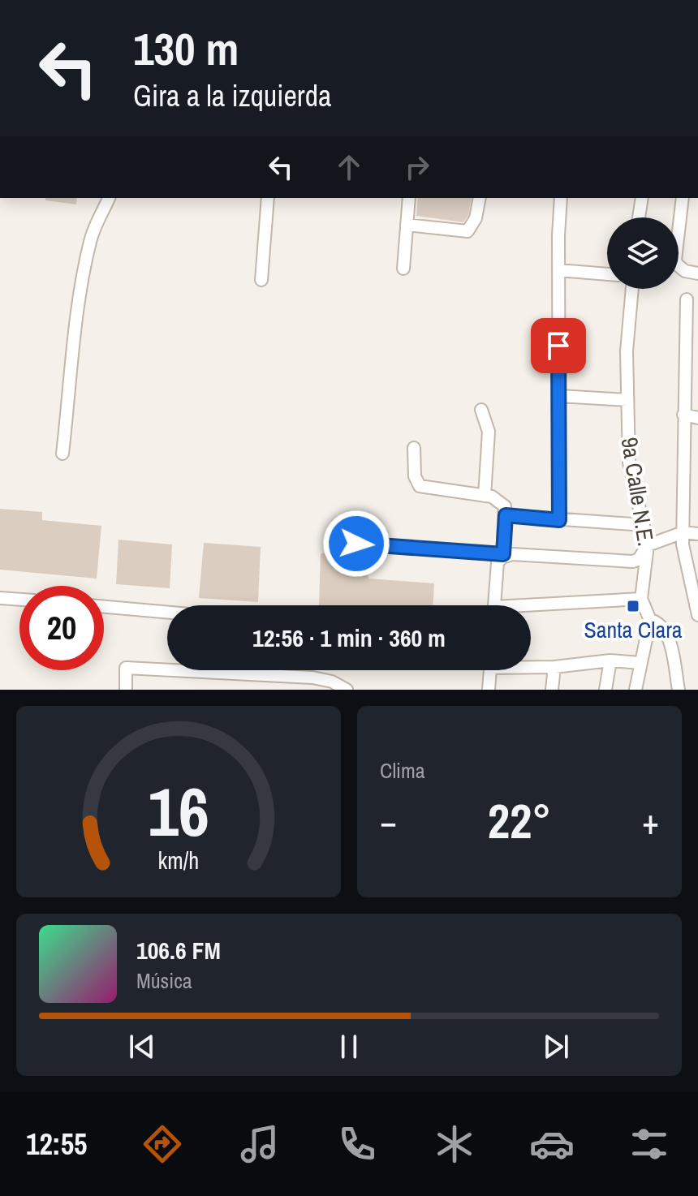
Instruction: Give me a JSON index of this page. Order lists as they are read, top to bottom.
{
  "streets": {
    "street": ["9a Calle N.E."]
  },
  "places": {
    "transit": ["Santa Clara"]
  },
  "page": {
    "turn": ["130 m", "Gira a la izquierda"],
    "limit": "20",
    "trip": "12:56 · 1 min · 360 m",
    "tile": "Clima",
    "heat": ["−", "22°", "+"],
    "song": ["106.6 FM", "Música"],
    "tabs": "12:55",
    "gauge": ["16", "km/h"]
  }
}
